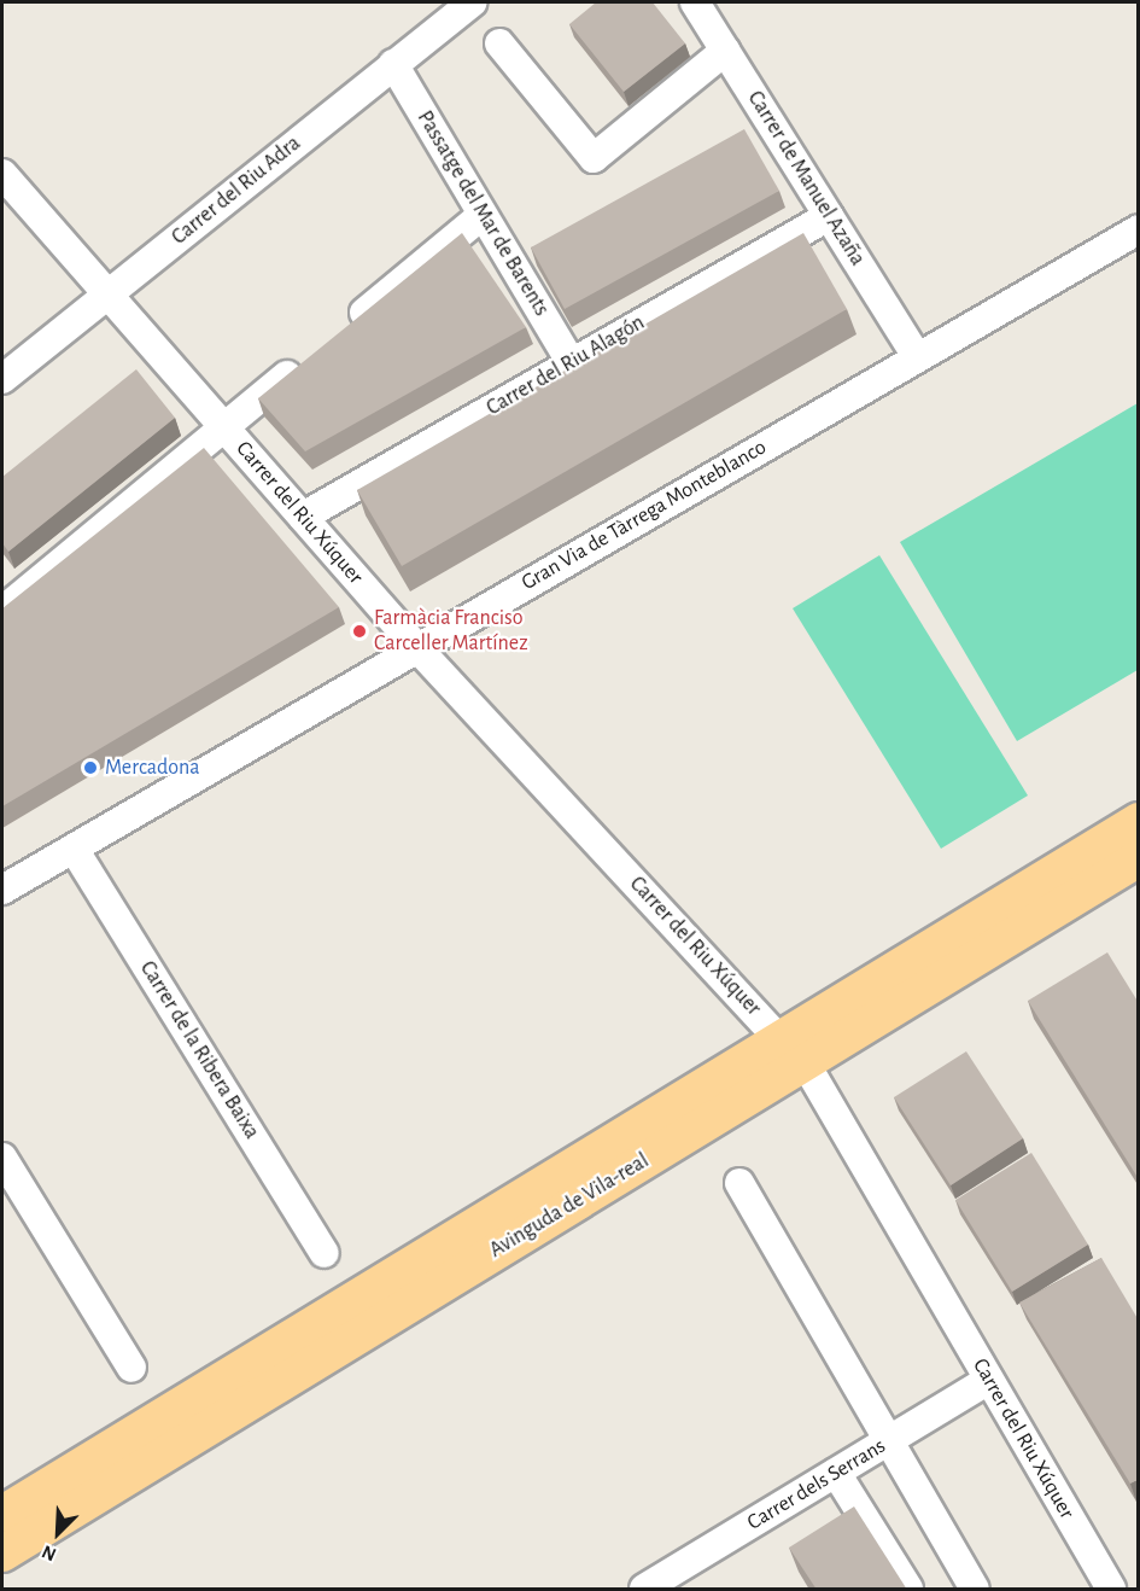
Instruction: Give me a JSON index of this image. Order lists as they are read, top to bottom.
{
  "streets": {
    "main road": ["Avinguda de Vila-real"],
    "street": [
      "Carrer de Manuel Azaña",
      "Carrer del Riu Adra",
      "Passatge del Mar de Barents",
      "Carrer del Riu Alagón",
      "Carrer del Riu Xúquer",
      "Gran Via de Tàrrega Monteblanco",
      "Carrer de la Ribera Baixa",
      "Carrer dels Serrans"
    ]
  },
  "crossings": [
    ["Carrer de Manuel Azaña", "Carrer del Riu Alagón"],
    ["Carrer de Manuel Azaña", "Gran Via de Tàrrega Monteblanco"],
    ["Carrer del Riu Adra", "Passatge del Mar de Barents"],
    ["Carrer del Riu Adra", "Carrer del Riu Xúquer"],
    ["Passatge del Mar de Barents", "Carrer del Riu Alagón"],
    ["Carrer del Riu Alagón", "Carrer del Riu Xúquer"],
    ["Carrer del Riu Xúquer", "Gran Via de Tàrrega Monteblanco"],
    ["Carrer del Riu Xúquer", "Avinguda de Vila-real"],
    ["Carrer del Riu Xúquer", "Carrer dels Serrans"],
    ["Gran Via de Tàrrega Monteblanco", "Carrer de la Ribera Baixa"]
  ],
  "places": ["Farmàcia Franciso Carceller Martínez", "Mercadona"],
  "north": "bottom left"
}
